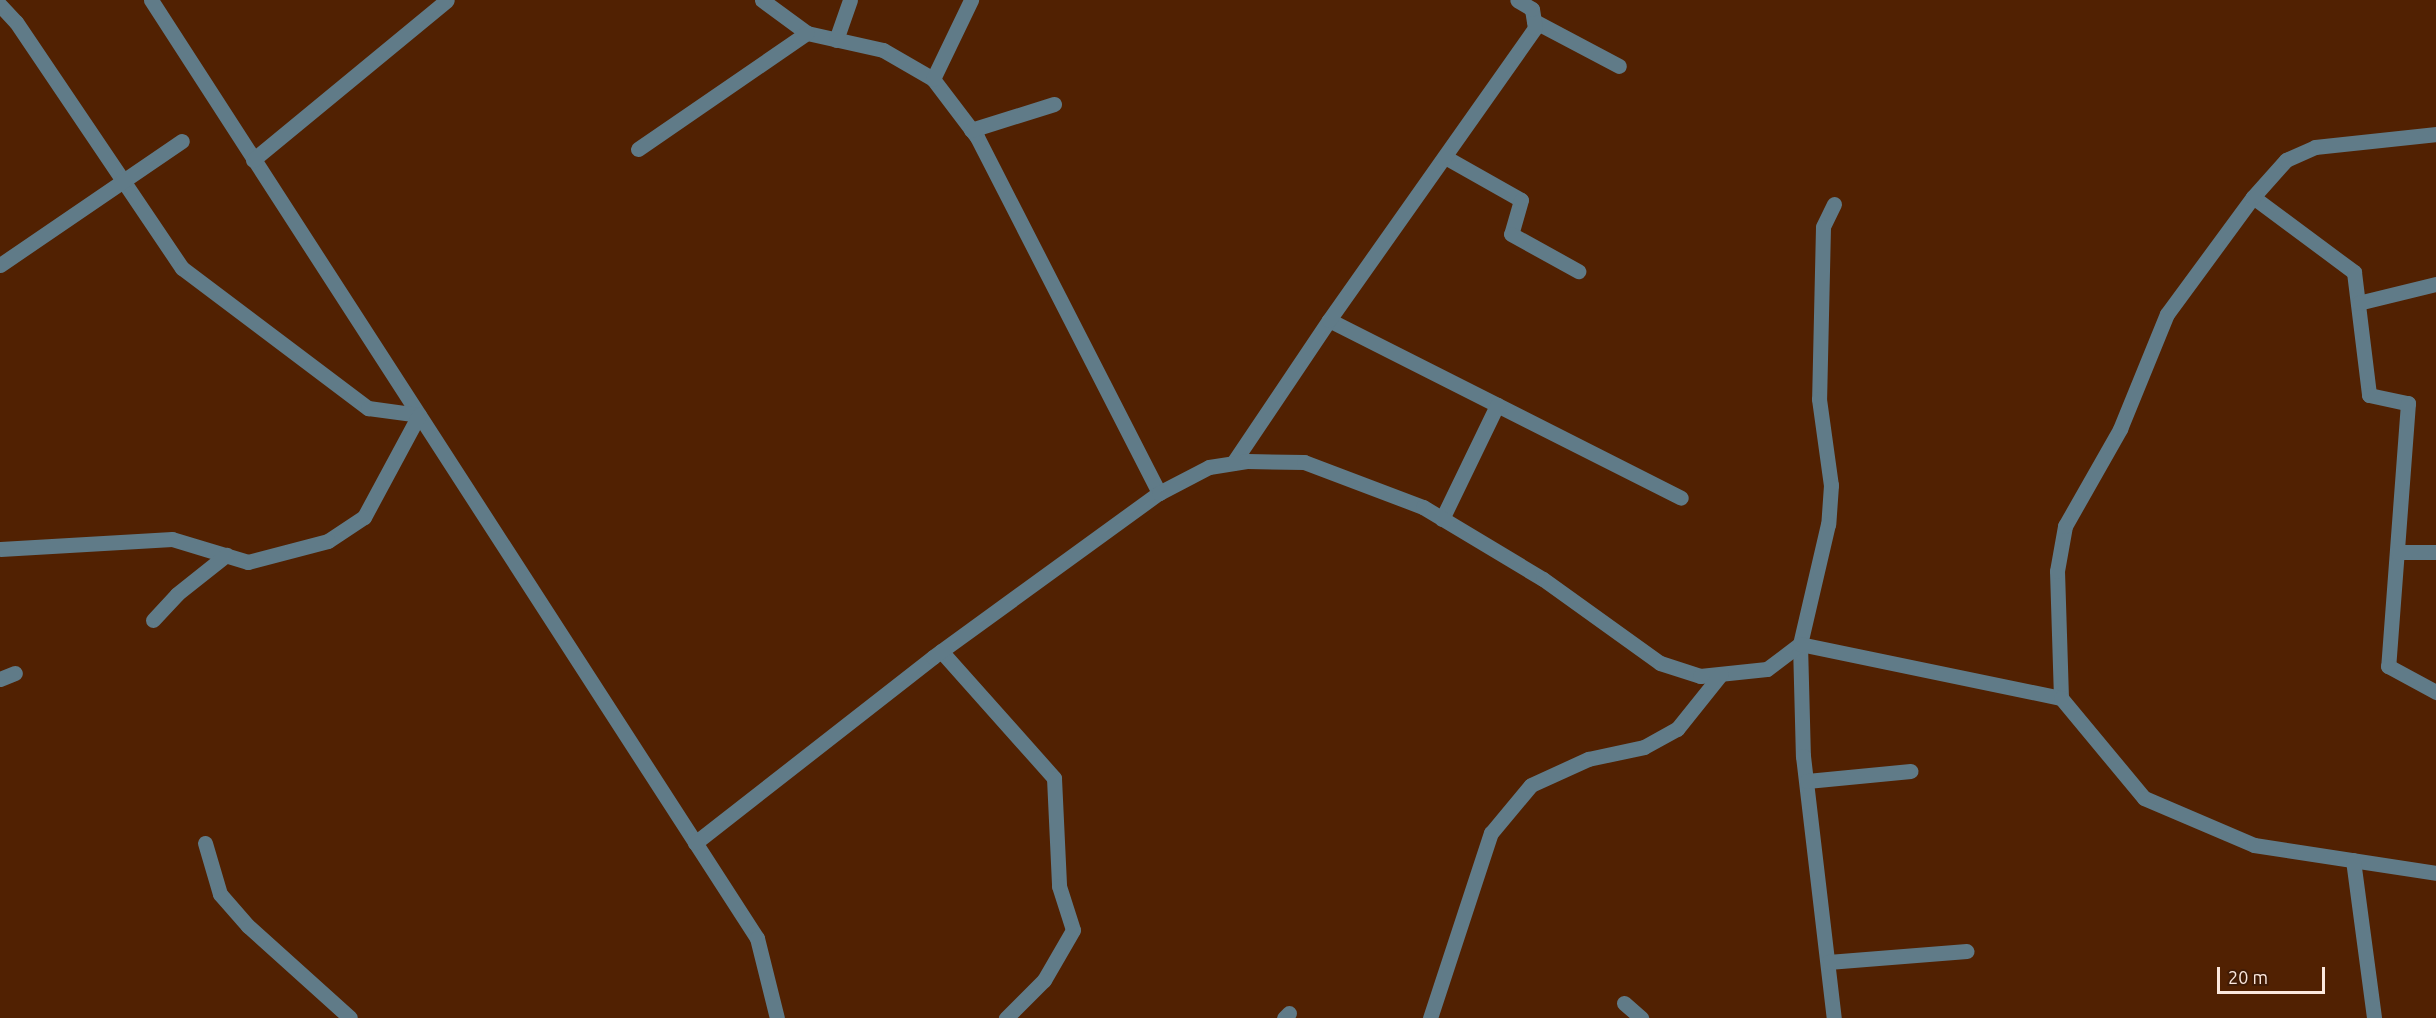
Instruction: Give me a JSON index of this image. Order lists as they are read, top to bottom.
{
  "scale_bar": "20 m"
}
